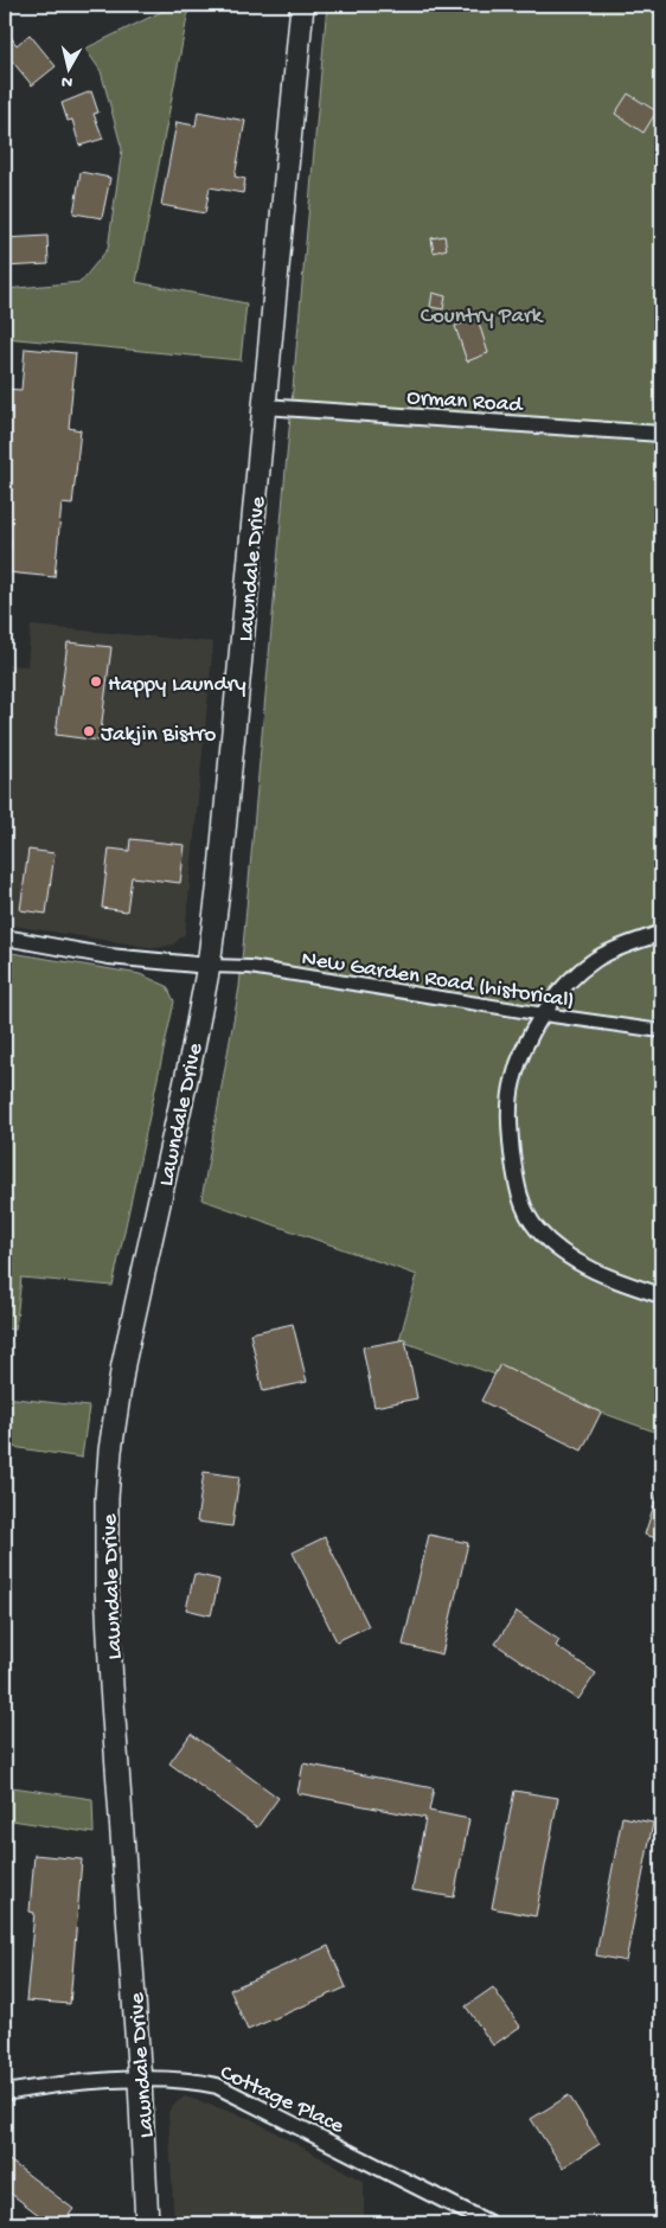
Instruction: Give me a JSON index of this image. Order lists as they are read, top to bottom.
{
  "streets": {
    "main road": ["Lawndale Drive"],
    "street": ["Orman Road", "New Garden Road (historical)", "Cottage Place"]
  },
  "crossings": [
    ["Orman Road", "Lawndale Drive"],
    ["Lawndale Drive", "New Garden Road (historical)"],
    ["Lawndale Drive", "Cottage Place"]
  ],
  "parks": ["Country Park"],
  "places": ["Happy Laundry", "Jakjin Bistro"],
  "north": "bottom"
}
